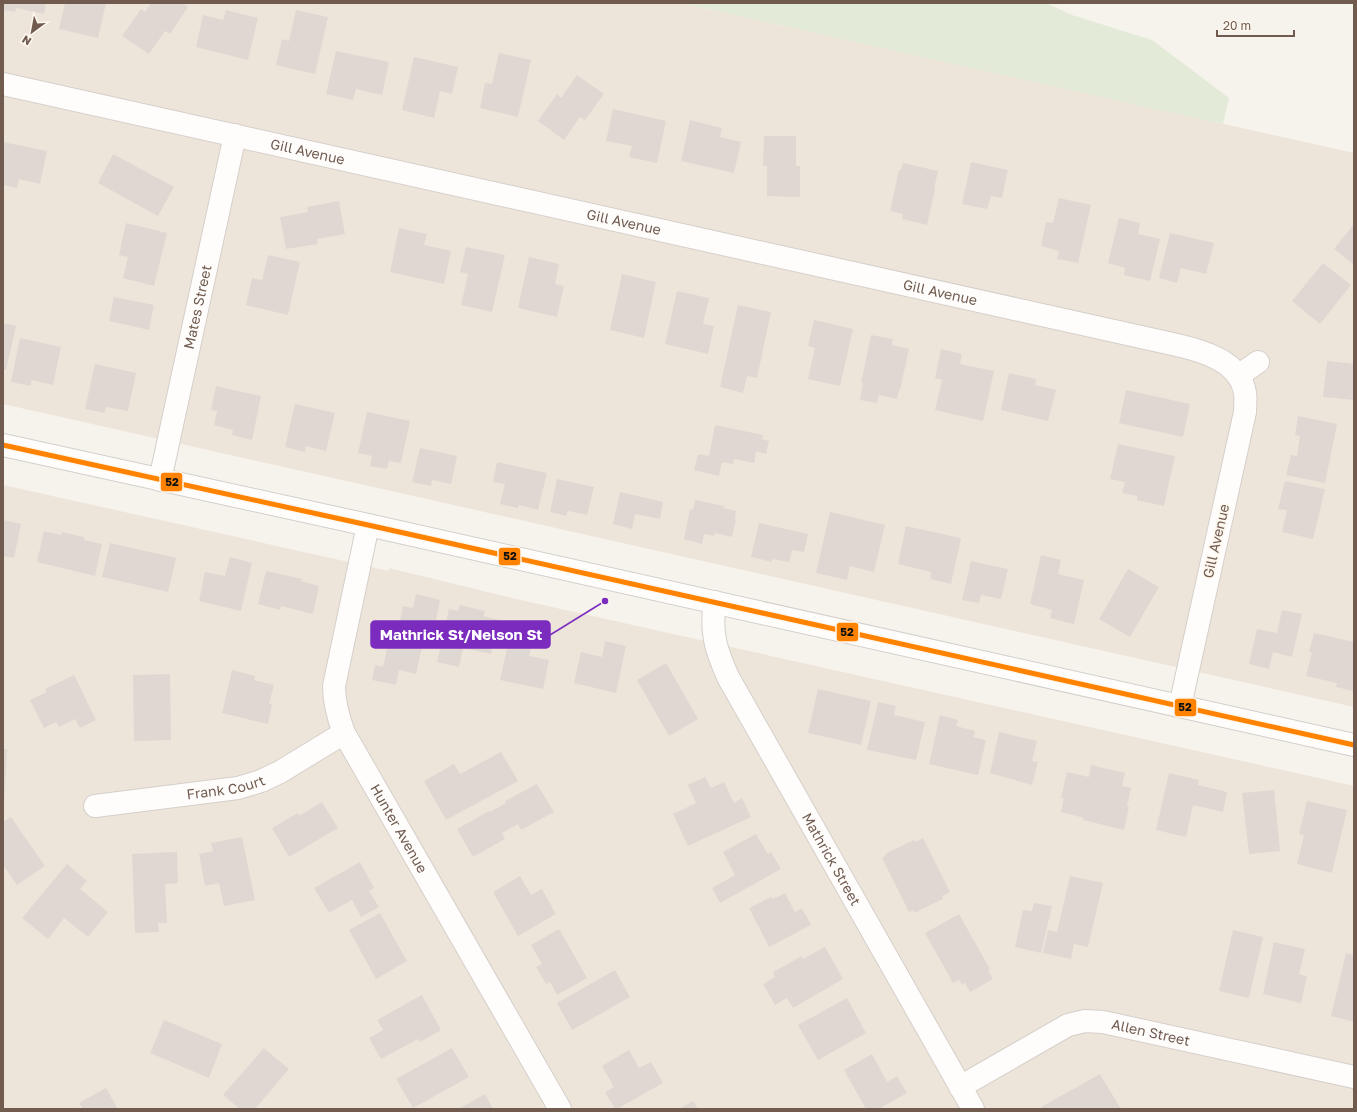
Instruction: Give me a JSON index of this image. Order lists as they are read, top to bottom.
{
  "streets": {
    "street": [
      "Gill Avenue",
      "Mates Street",
      "Frank Court",
      "Hunter Avenue",
      "Mathrick Street",
      "Allen Street"
    ]
  },
  "crossings": [
    ["Gill Avenue", "Mates Street"],
    ["Frank Court", "Hunter Avenue"],
    ["Mathrick Street", "Allen Street"]
  ],
  "places": ["Mathrick St/Nelson St"],
  "lines": ["transit line 52"],
  "scale_bar": "20 m",
  "north": "bottom left"
}
